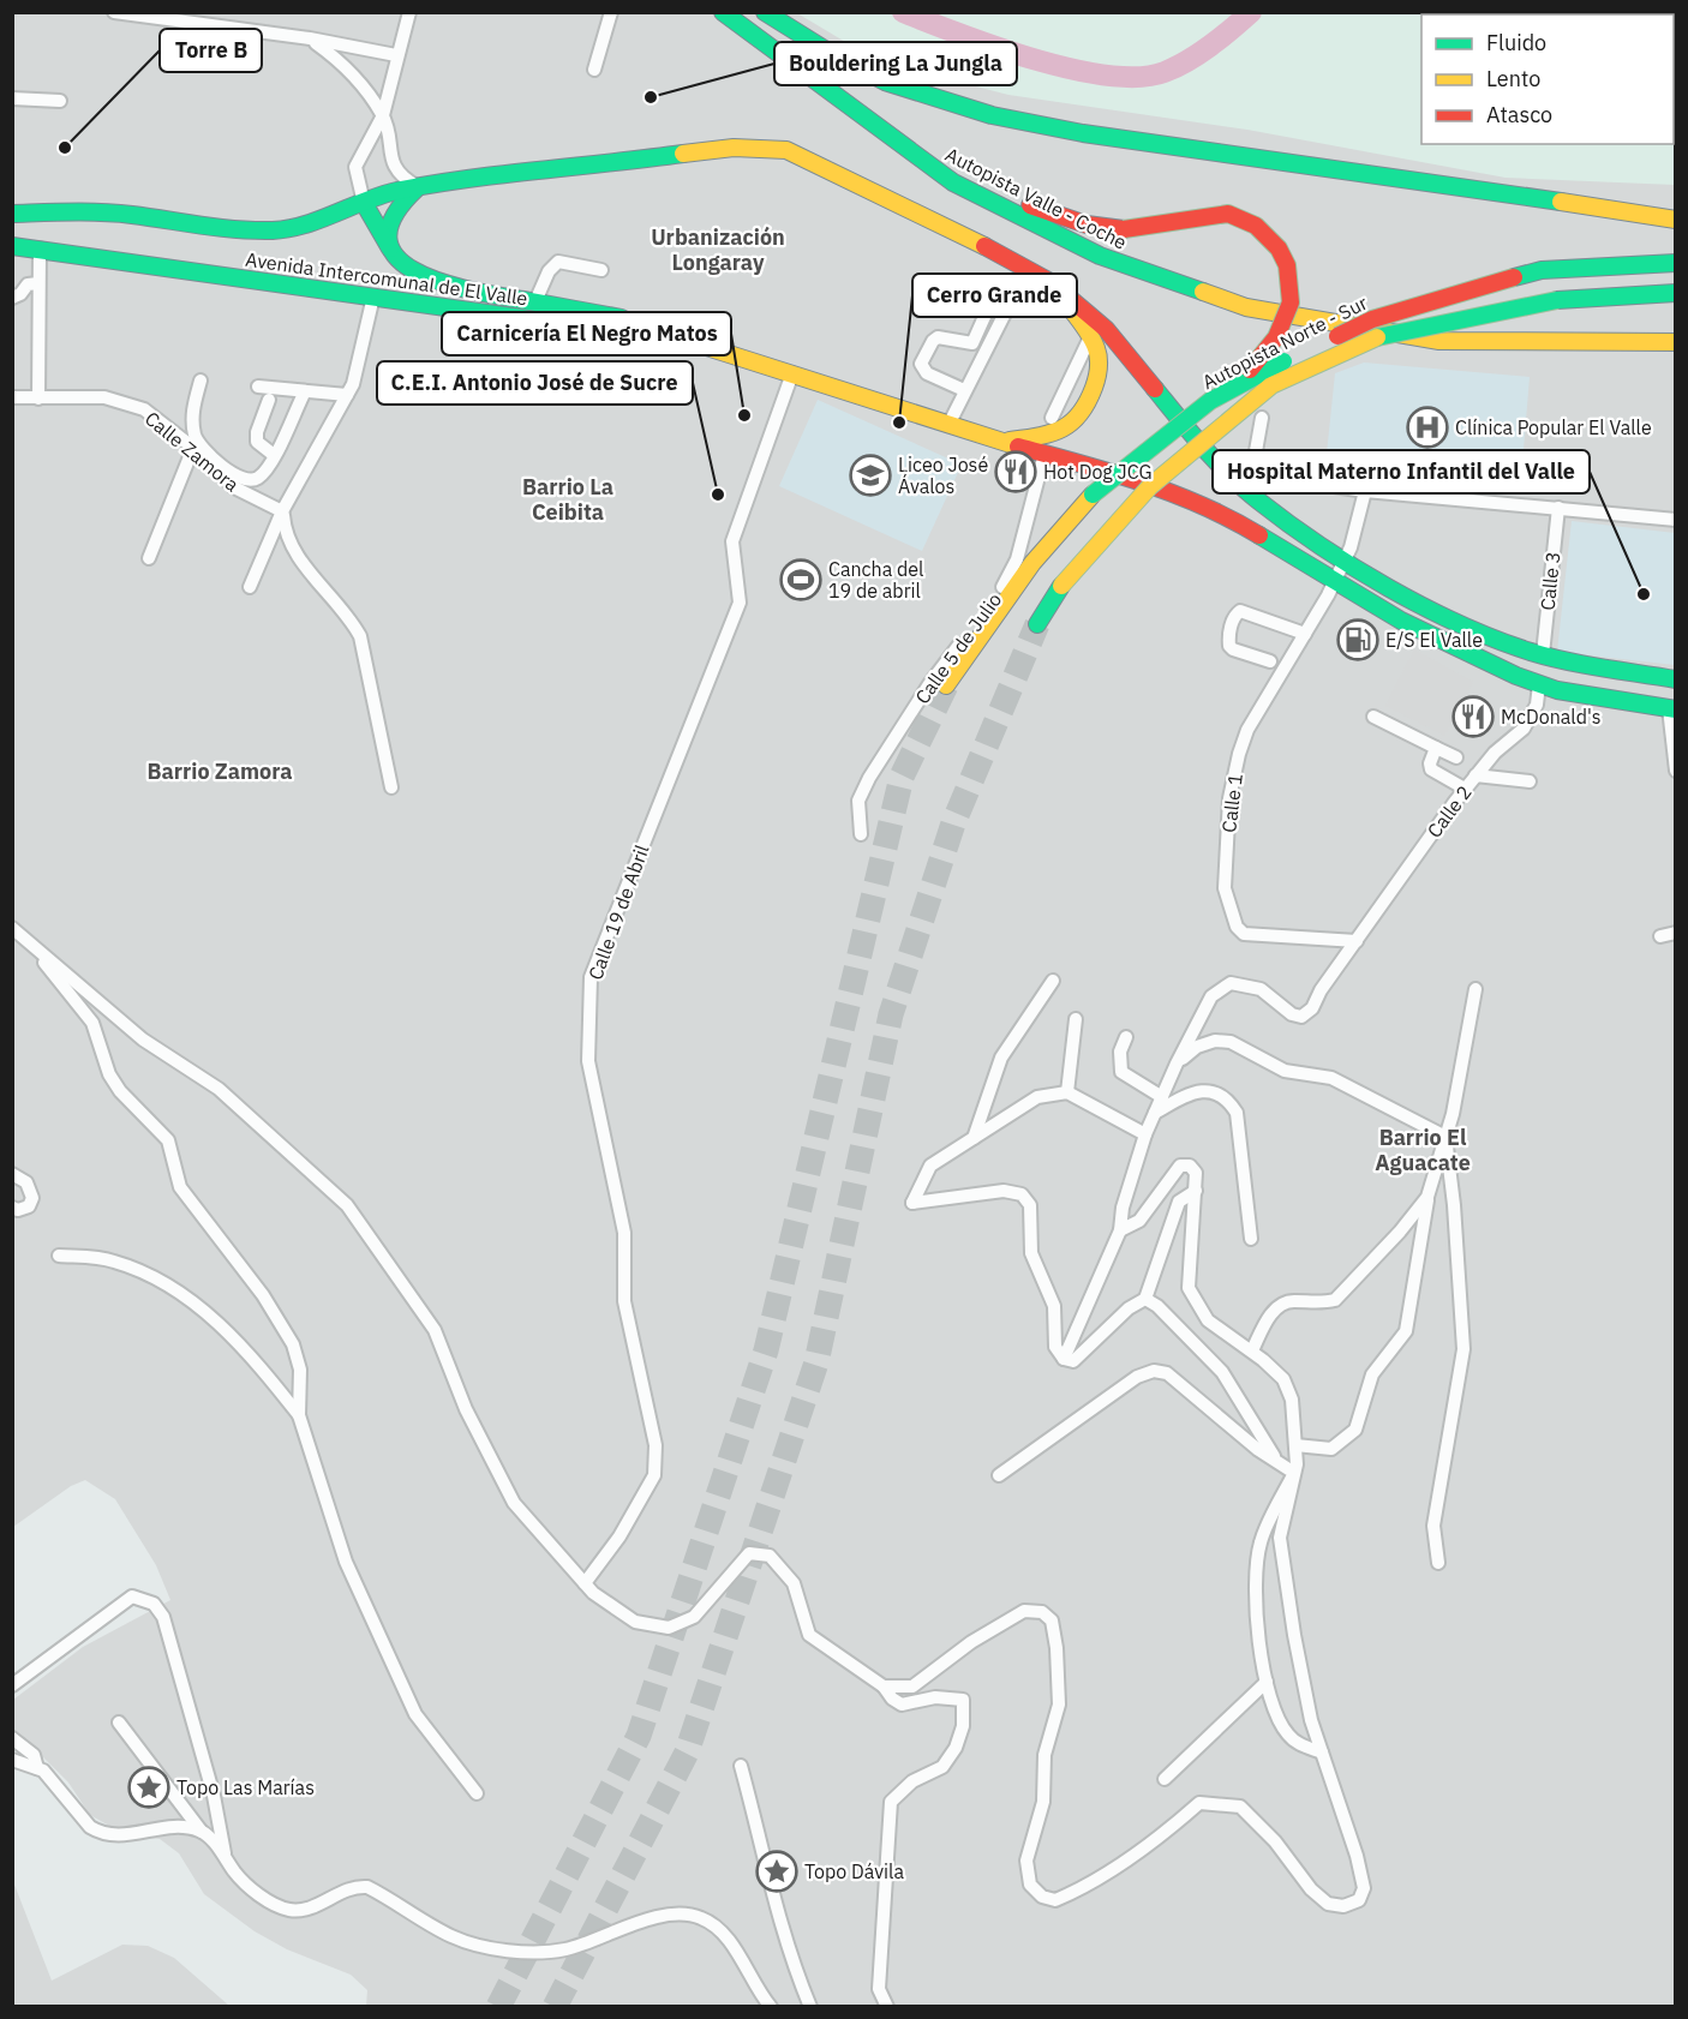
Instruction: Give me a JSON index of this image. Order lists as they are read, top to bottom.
{
  "streets": {
    "main road": ["Autopista Valle - Coche", "Avenida Intercomunal de El Valle", "Autopista Norte - Sur"],
    "street": [
      "Calle Zamora",
      "Calle 3",
      "Calle 5 de Julio",
      "Calle 1",
      "Calle 2",
      "Calle 19 de Abril"
    ]
  },
  "crossings": [
    ["Avenida Intercomunal de El Valle", "Calle 3"],
    ["Avenida Intercomunal de El Valle", "Calle 5 de Julio"],
    ["Avenida Intercomunal de El Valle", "Calle 1"],
    ["Avenida Intercomunal de El Valle", "Calle 2"],
    ["Avenida Intercomunal de El Valle", "Calle 19 de Abril"],
    ["Calle 1", "Calle 2"]
  ],
  "districts": [
    "Urbanización Longaray",
    "Barrio La Ceibita",
    "Barrio Zamora",
    "Barrio El Aguacate"
  ],
  "places": {
    "other": [
      "Bouldering La Jungla",
      "Torre B",
      "Carnicería El Negro Matos",
      "Cerro Grande",
      "C.E.I. Antonio José de Sucre",
      "Hospital Materno Infantil del Valle"
    ],
    "hospital": ["Clínica Popular El Valle"],
    "restaurant": ["Hot Dog JCG", "McDonald's"],
    "school or university": ["Liceo José Ávalos"],
    "sports": ["Cancha del 19 de abril"],
    "fuel station": ["E/S El Valle"],
    "place": ["Topo Las Marías", "Topo Dávila"]
  },
  "legend": ["Fluido", "Lento", "Atasco"]
}
